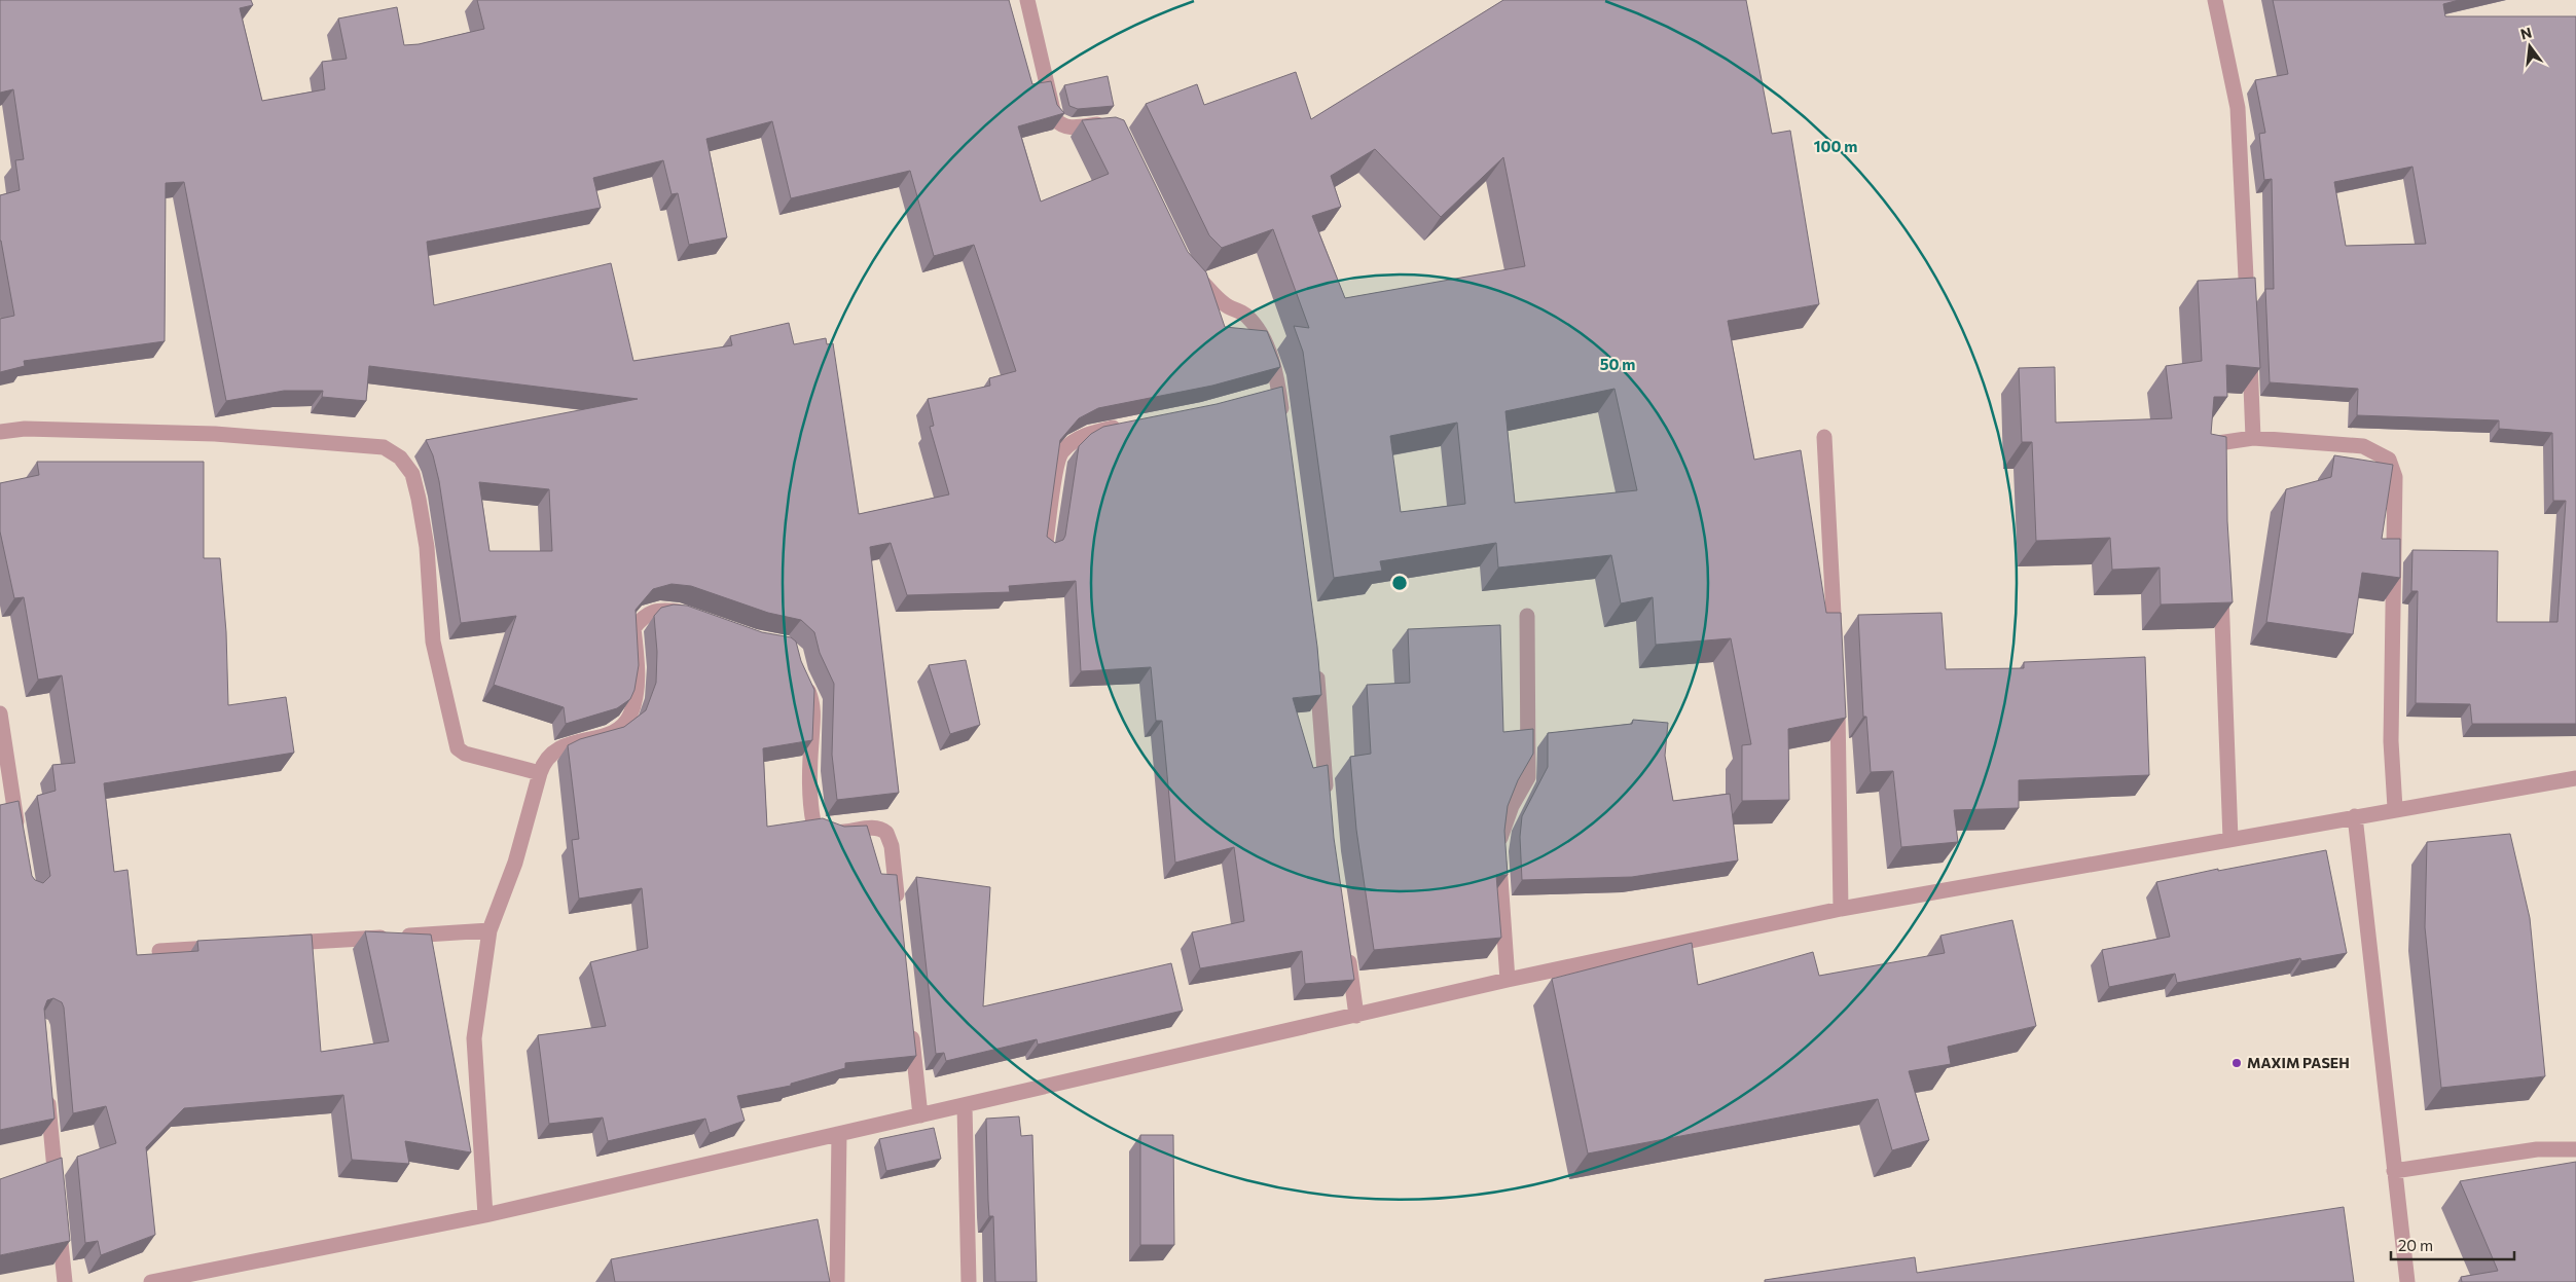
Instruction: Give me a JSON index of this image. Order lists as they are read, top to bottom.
{
  "places": ["MAXIM PASEH"],
  "scale_bar": "20 m",
  "north": "top",
  "rings": ["100 m", "50 m"]
}
